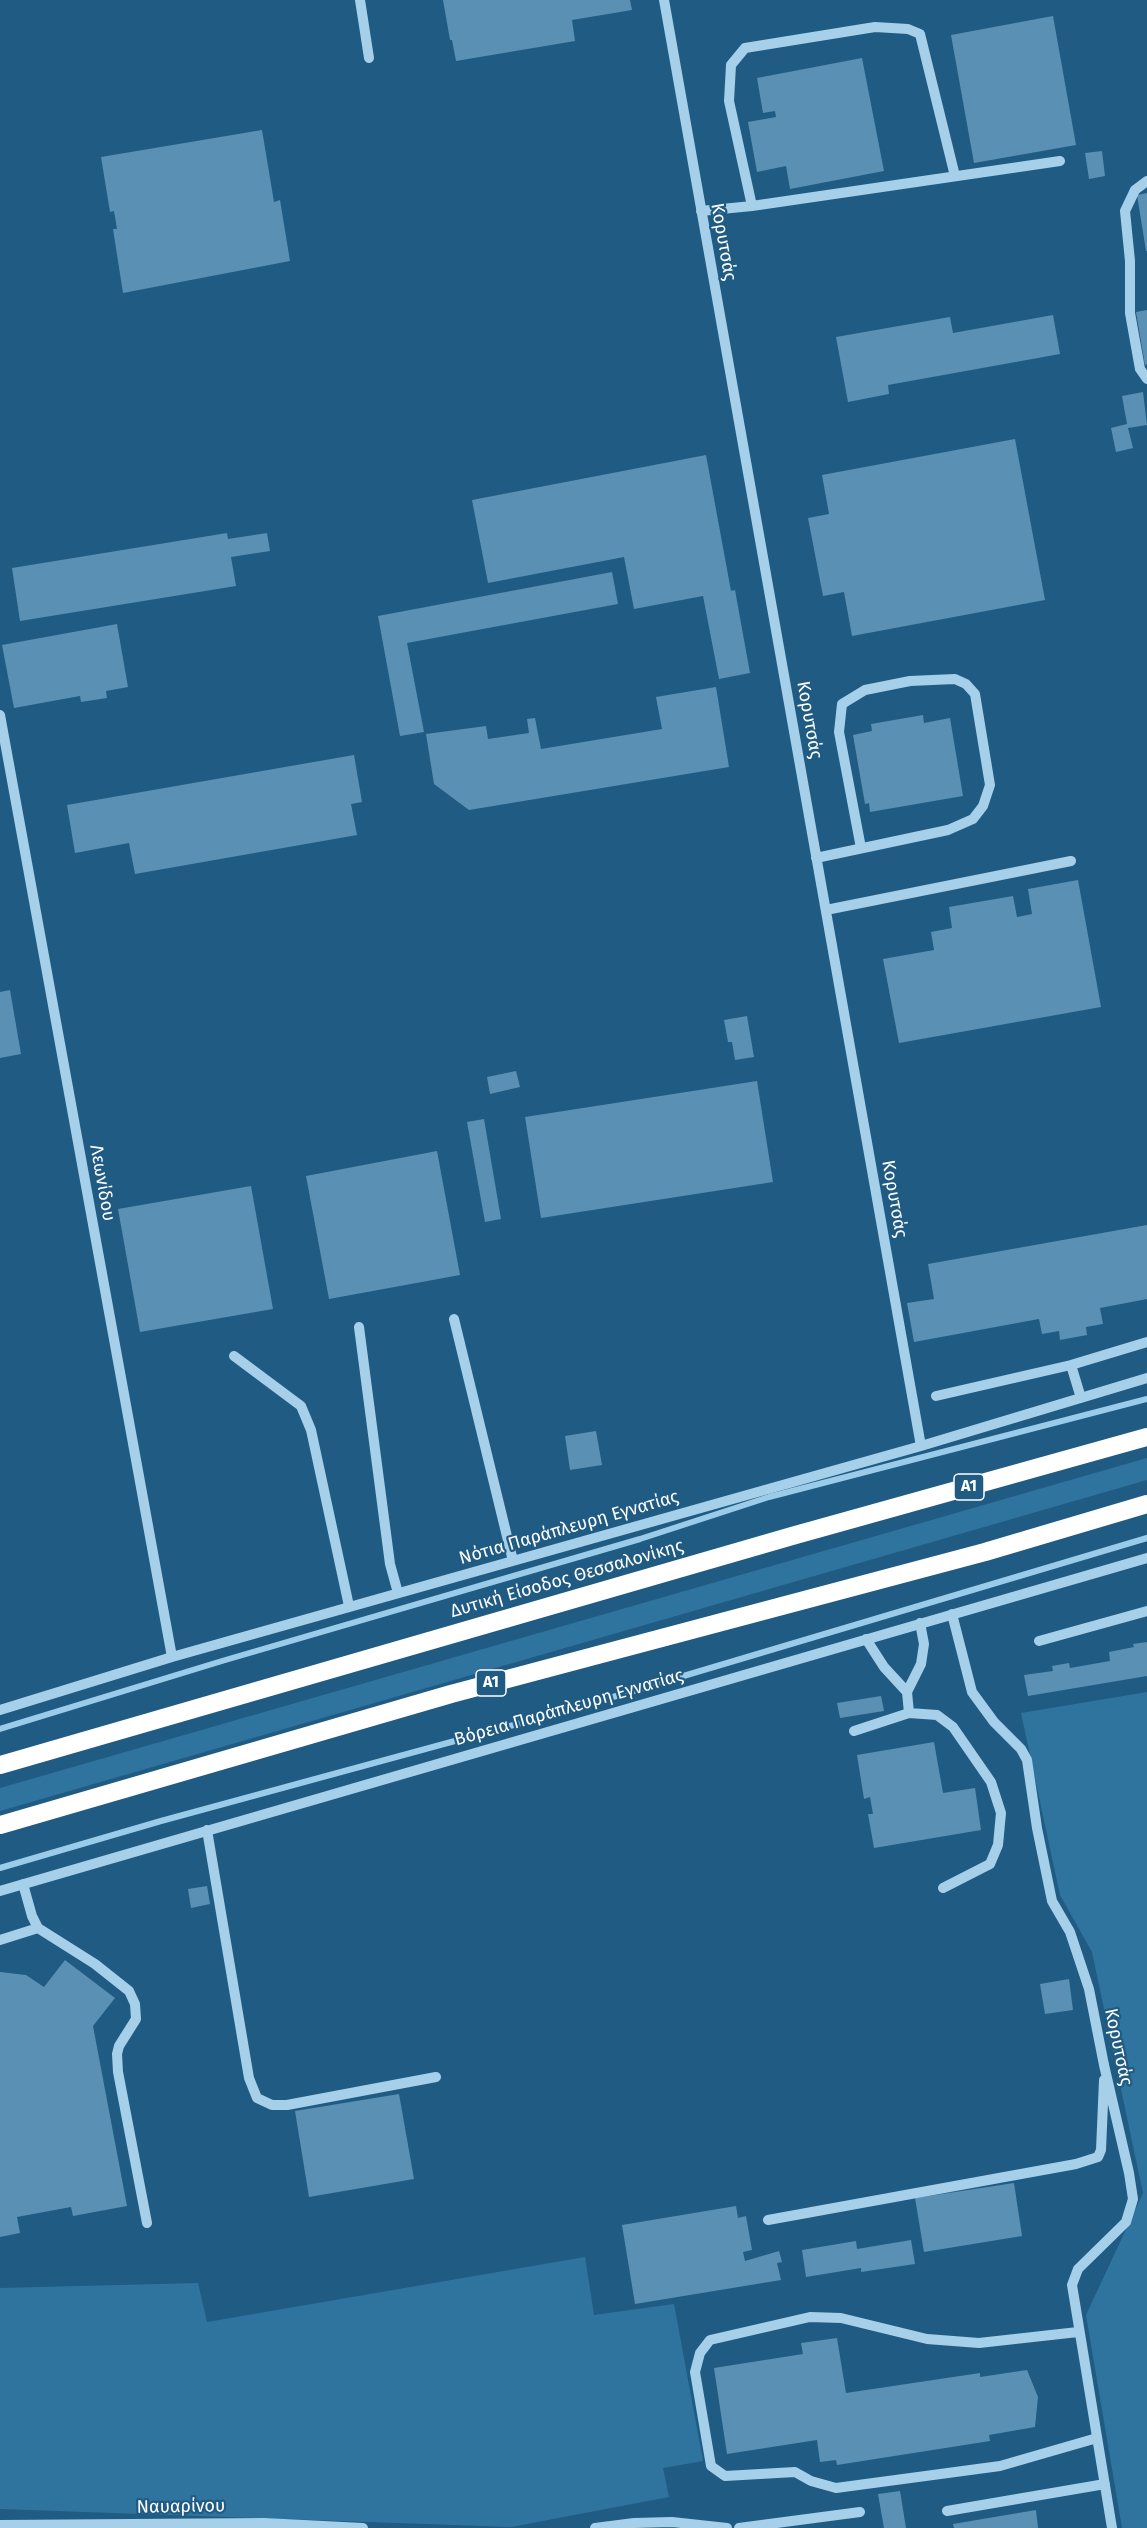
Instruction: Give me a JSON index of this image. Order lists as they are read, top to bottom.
{
  "streets": {
    "highway": ["Α1", "Δυτική Είσοδος Θεσσαλονίκης"],
    "street": [
      "Κορυτσάς",
      "Λεωνίδου",
      "Νότια Παράπλευρη Εγνατίας",
      "Βόρεια Παράπλευρη Εγνατίας",
      "Ναυαρίνου"
    ]
  },
  "crossings": [
    ["Κορυτσάς", "Νότια Παράπλευρη Εγνατίας"],
    ["Κορυτσάς", "Βόρεια Παράπλευρη Εγνατίας"],
    ["Λεωνίδου", "Νότια Παράπλευρη Εγνατίας"]
  ]
}
